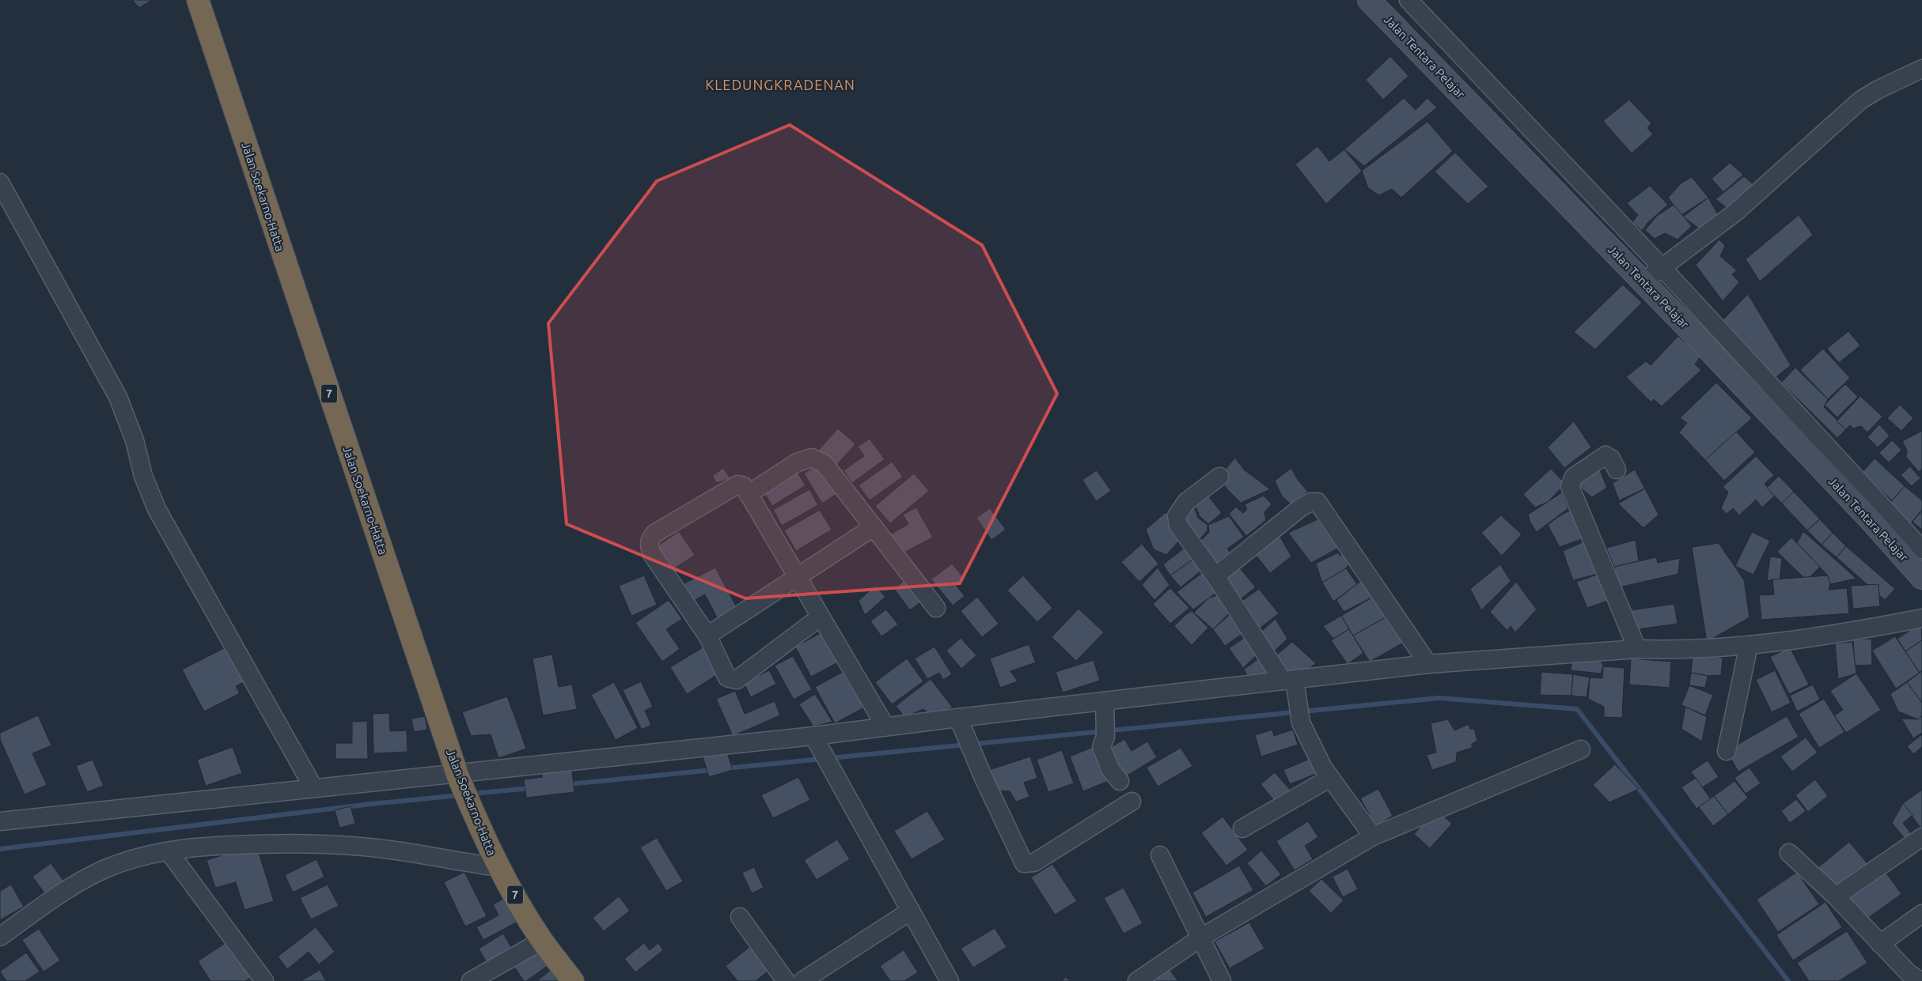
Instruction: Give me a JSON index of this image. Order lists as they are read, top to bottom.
{
  "streets": {
    "highway": ["Jalan Soekarno-Hatta", "7"],
    "main road": ["Jalan Tentara Pelajar"]
  },
  "districts": ["KLEDUNGKRADENAN"]
}
